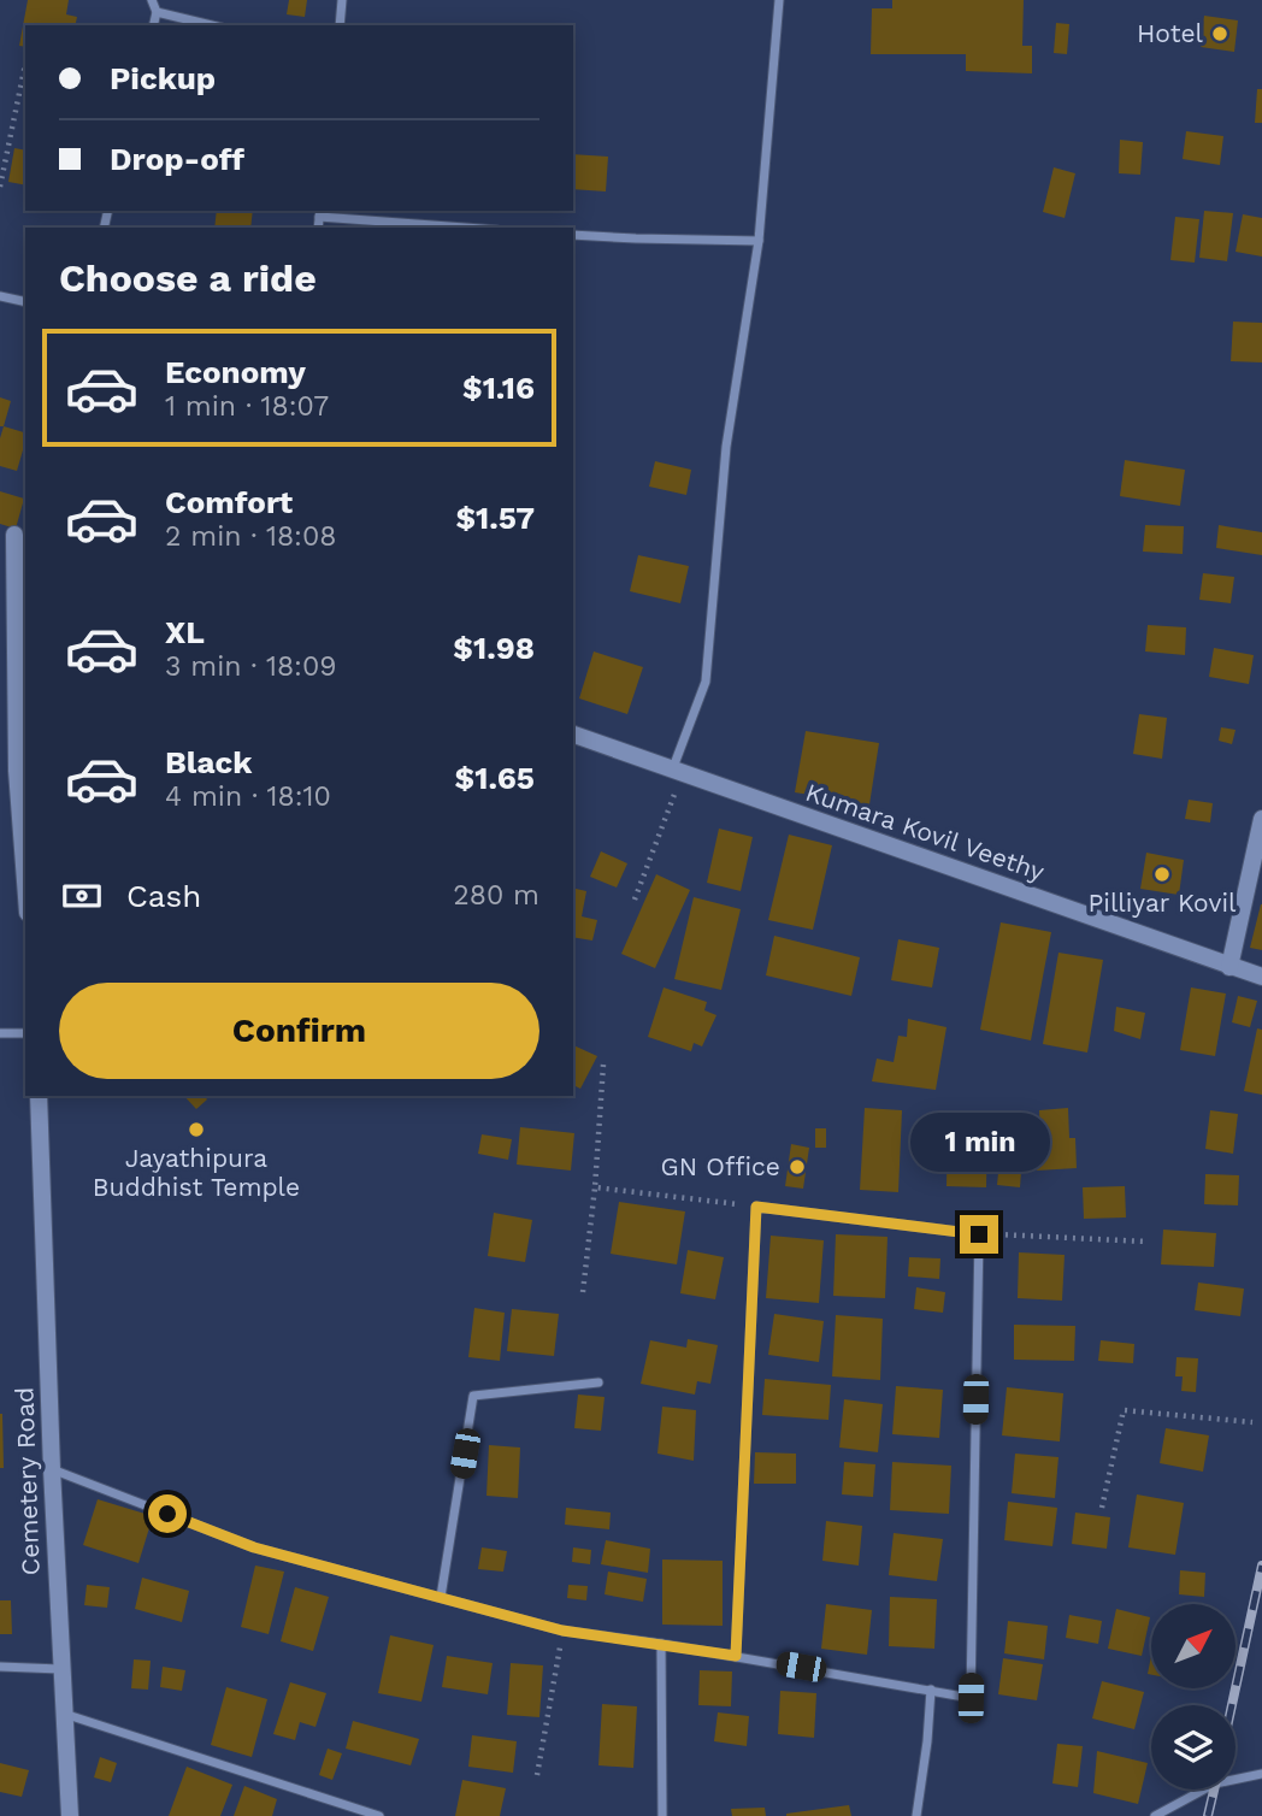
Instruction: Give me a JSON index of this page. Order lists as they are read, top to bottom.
{
  "streets": {
    "main road": ["Kumara Kovil Veethy", "Cemetery Road"]
  },
  "places": [
    "Hotel",
    "Pilliyar Kovil",
    "Jayathipura Buddhist Temple",
    "GN Office"
  ],
  "north": "top right",
  "page": {
    "banner": ["Pickup", "Drop-off"],
    "heading": "Choose a ride",
    "list": [
      {
        "name": "Economy",
        "note": "1 min · 18:07",
        "value": "$1.16"
      },
      {
        "name": "Comfort",
        "note": "2 min · 18:08",
        "value": "$1.57"
      },
      {
        "name": "XL",
        "note": "3 min · 18:09",
        "value": "$1.98"
      },
      {
        "name": "Black",
        "note": "4 min · 18:10",
        "value": "$1.65"
      }
    ],
    "pay": ["Cash", "280 m"],
    "buttons": "Confirm",
    "bubble": "1 min"
  }
}
